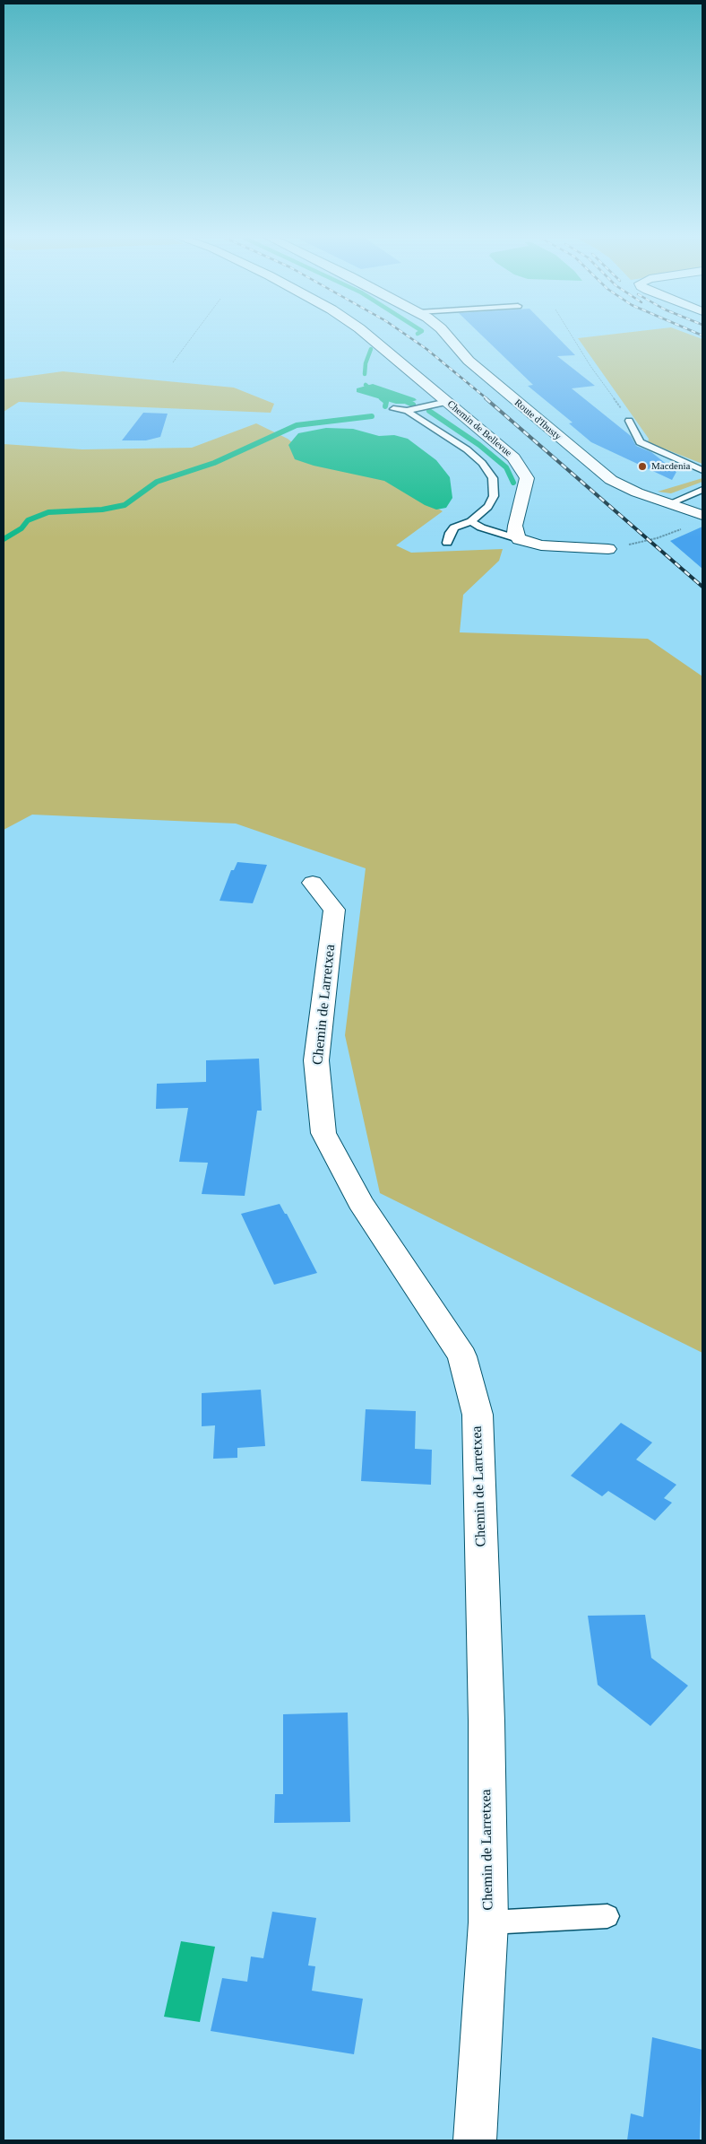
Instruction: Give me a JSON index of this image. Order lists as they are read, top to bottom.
{
  "streets": {
    "street": ["Route d'Ibusty", "Chemin de Bellevue", "Chemin de Larretxea"]
  },
  "places": ["Macdenia"]
}
